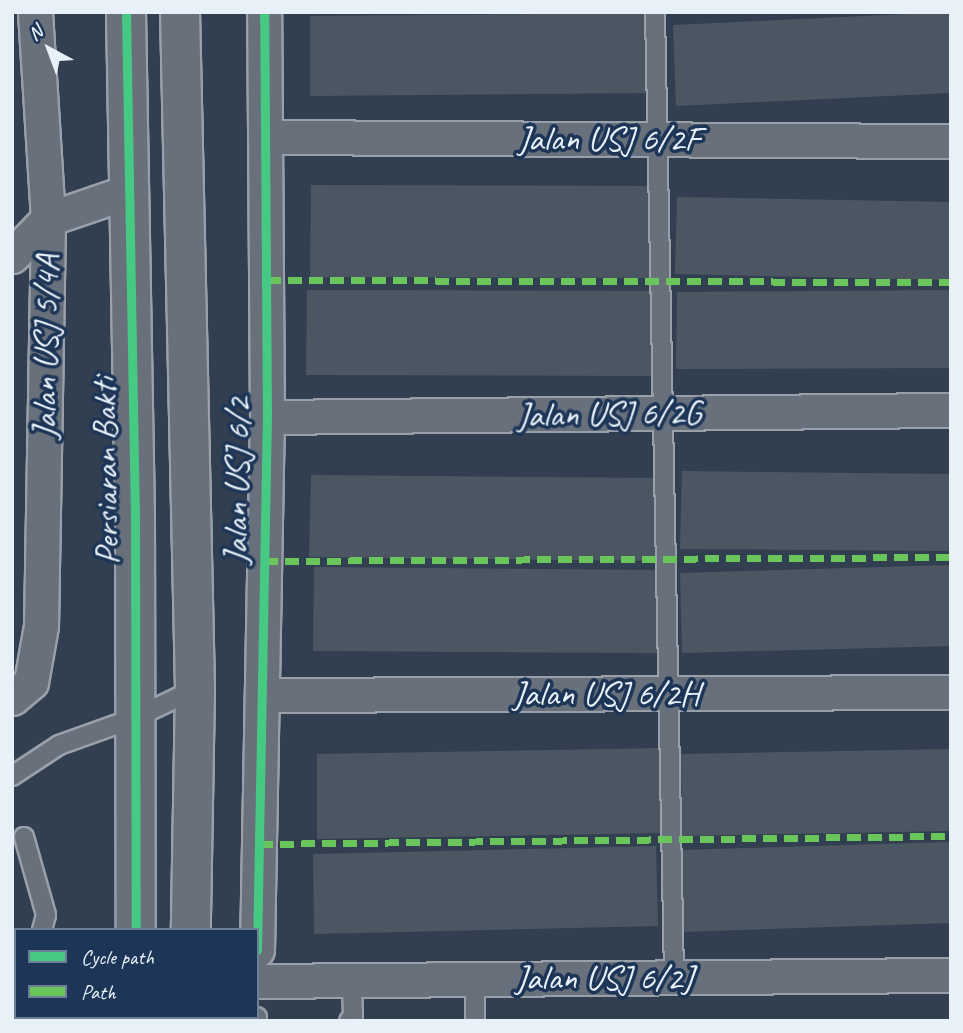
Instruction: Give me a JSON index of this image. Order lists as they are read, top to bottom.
{
  "streets": {
    "street": [
      "Jalan USJ 6/2F",
      "Jalan USJ 5/4A",
      "Jalan USJ 6/2G",
      "Persiaran Bakti",
      "Jalan USJ 6/2",
      "Jalan USJ 6/2H",
      "Jalan USJ 6/2J"
    ]
  },
  "crossings": [
    ["Jalan USJ 6/2F", "Jalan USJ 6/2"],
    ["Jalan USJ 6/2G", "Jalan USJ 6/2"],
    ["Jalan USJ 6/2", "Jalan USJ 6/2H"]
  ],
  "legend": ["Cycle path", "Path"],
  "north": "top left"
}
